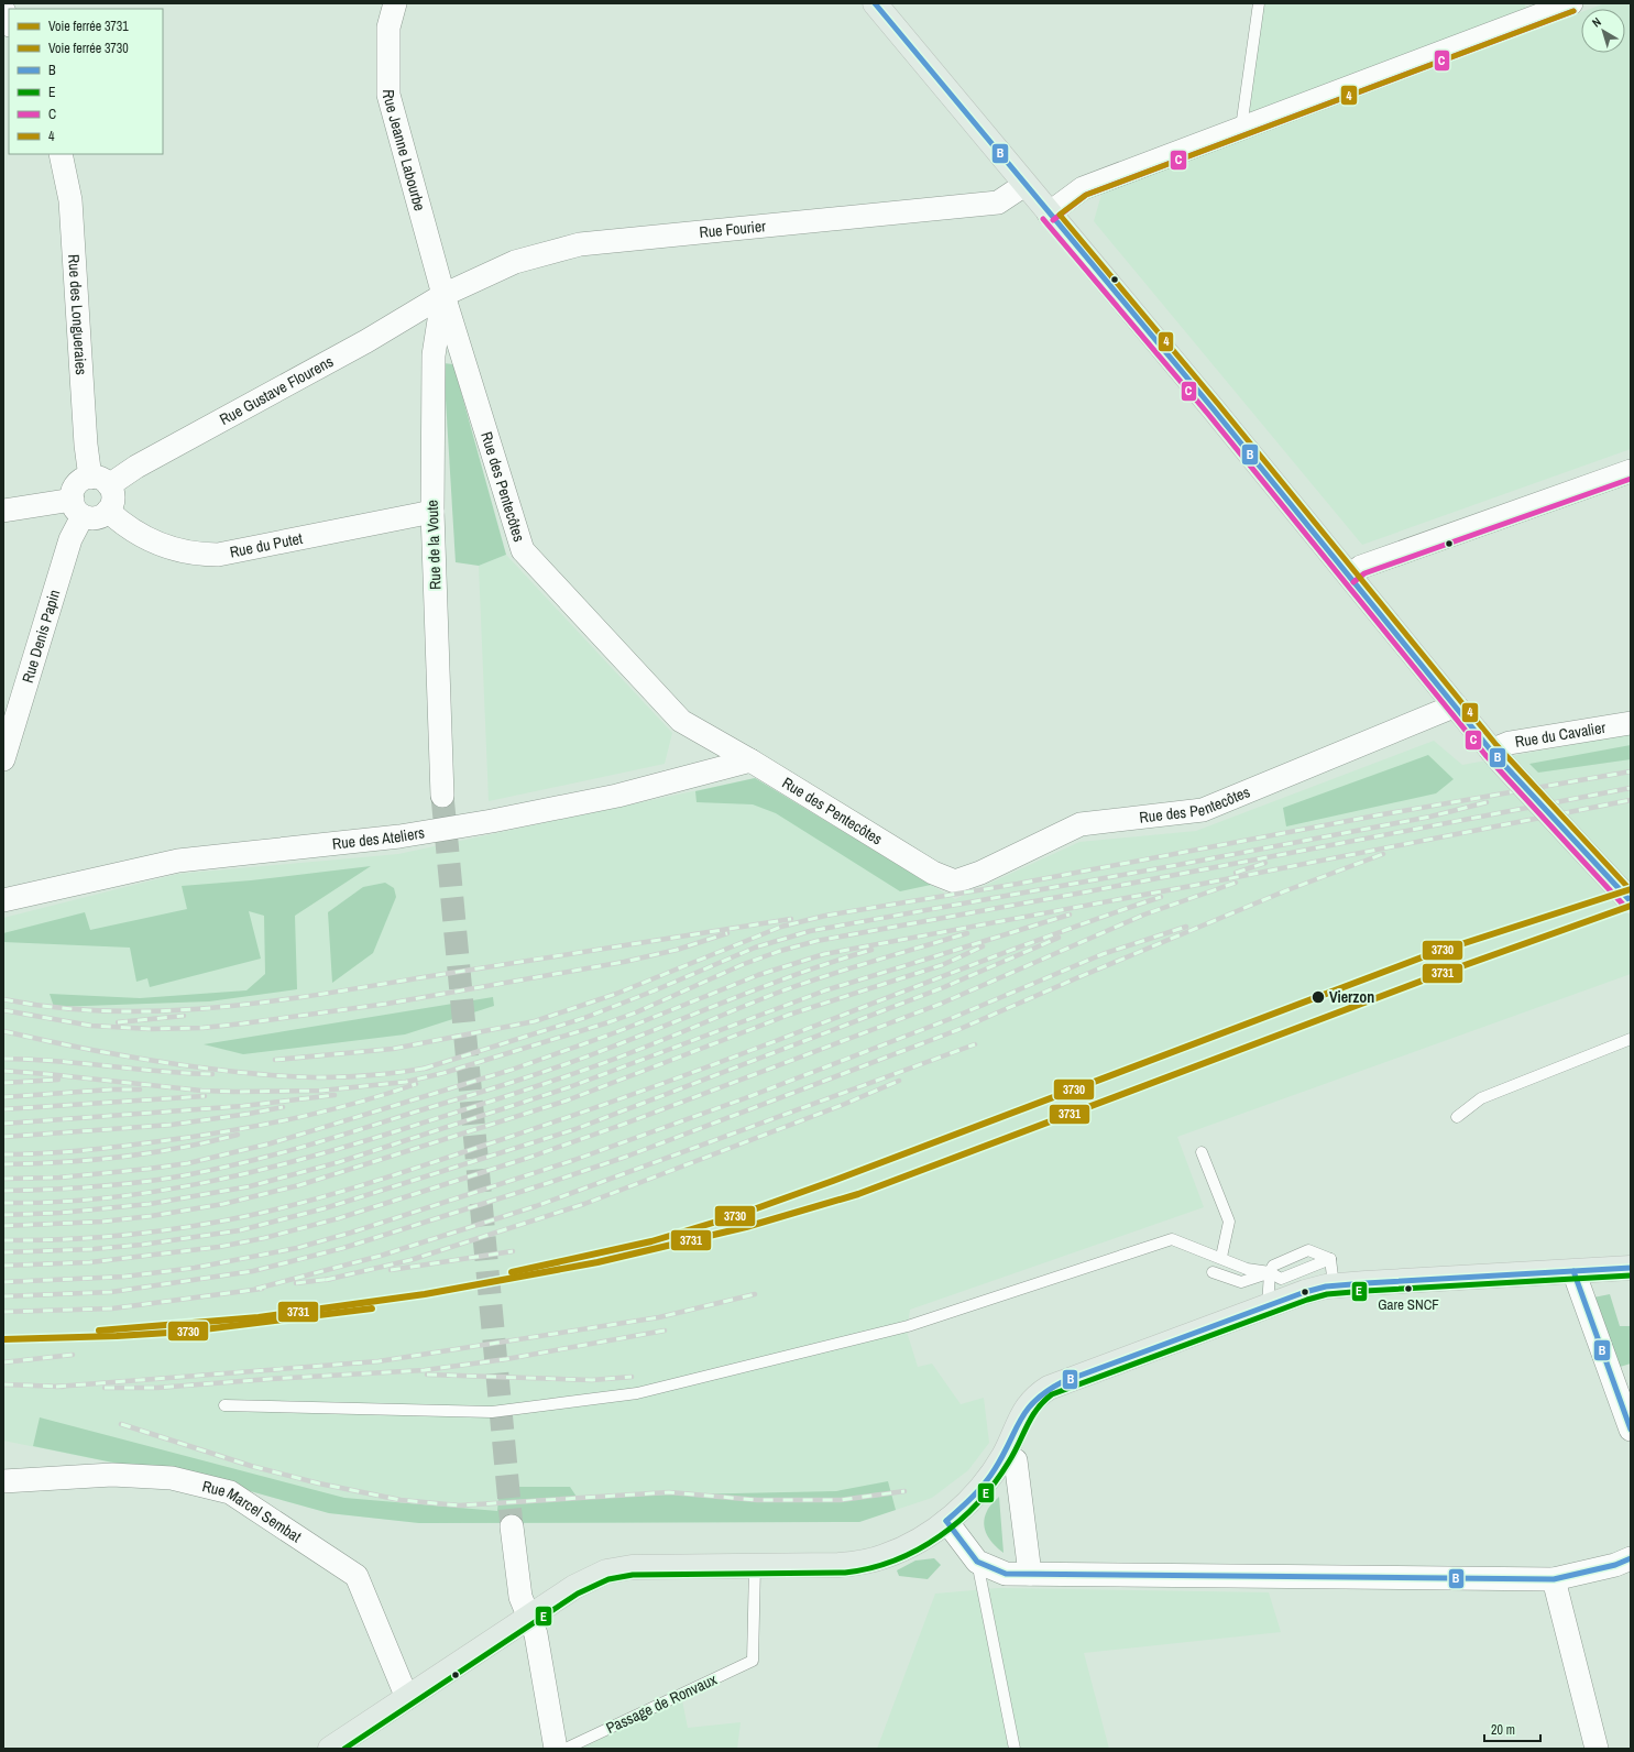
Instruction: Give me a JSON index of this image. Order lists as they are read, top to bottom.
{
  "streets": {
    "street": [
      "Rue Jeanne Labourbe",
      "Rue Fourier",
      "Rue des Longueraies",
      "Rue Gustave Flourens",
      "Rue des Pentecôtes",
      "Rue du Putet",
      "Rue de la Voute",
      "Rue Denis Papin",
      "Rue du Cavalier",
      "Rue des Ateliers",
      "Rue Marcel Sembat"
    ],
    "lane": ["Passage de Ronvaux"]
  },
  "crossings": [
    ["Rue Jeanne Labourbe", "Rue Fourier"],
    ["Rue Jeanne Labourbe", "Rue Gustave Flourens"],
    ["Rue Jeanne Labourbe", "Rue des Pentecôtes"],
    ["Rue Jeanne Labourbe", "Rue de la Voute"],
    ["Rue Fourier", "Rue Gustave Flourens"],
    ["Rue Fourier", "Rue des Pentecôtes"],
    ["Rue Fourier", "Rue de la Voute"],
    ["Rue des Longueraies", "Rue Gustave Flourens"],
    ["Rue des Longueraies", "Rue du Putet"],
    ["Rue des Longueraies", "Rue Denis Papin"],
    ["Rue Gustave Flourens", "Rue des Pentecôtes"],
    ["Rue Gustave Flourens", "Rue du Putet"],
    ["Rue Gustave Flourens", "Rue de la Voute"],
    ["Rue Gustave Flourens", "Rue Denis Papin"],
    ["Rue des Pentecôtes", "Rue de la Voute"],
    ["Rue des Pentecôtes", "Rue des Ateliers"],
    ["Rue du Putet", "Rue de la Voute"],
    ["Rue du Putet", "Rue Denis Papin"]
  ],
  "places": ["Vierzon", "Gare SNCF"],
  "lines": [
    "transit line B",
    "transit line C",
    "transit line 4",
    "rail line 3730",
    "rail line 3731",
    "transit line E"
  ],
  "legend": [
    "Voie ferrée 3731",
    "Voie ferrée 3730",
    "B",
    "E",
    "C",
    "4"
  ],
  "scale_bar": "20 m",
  "north": "top left"
}
